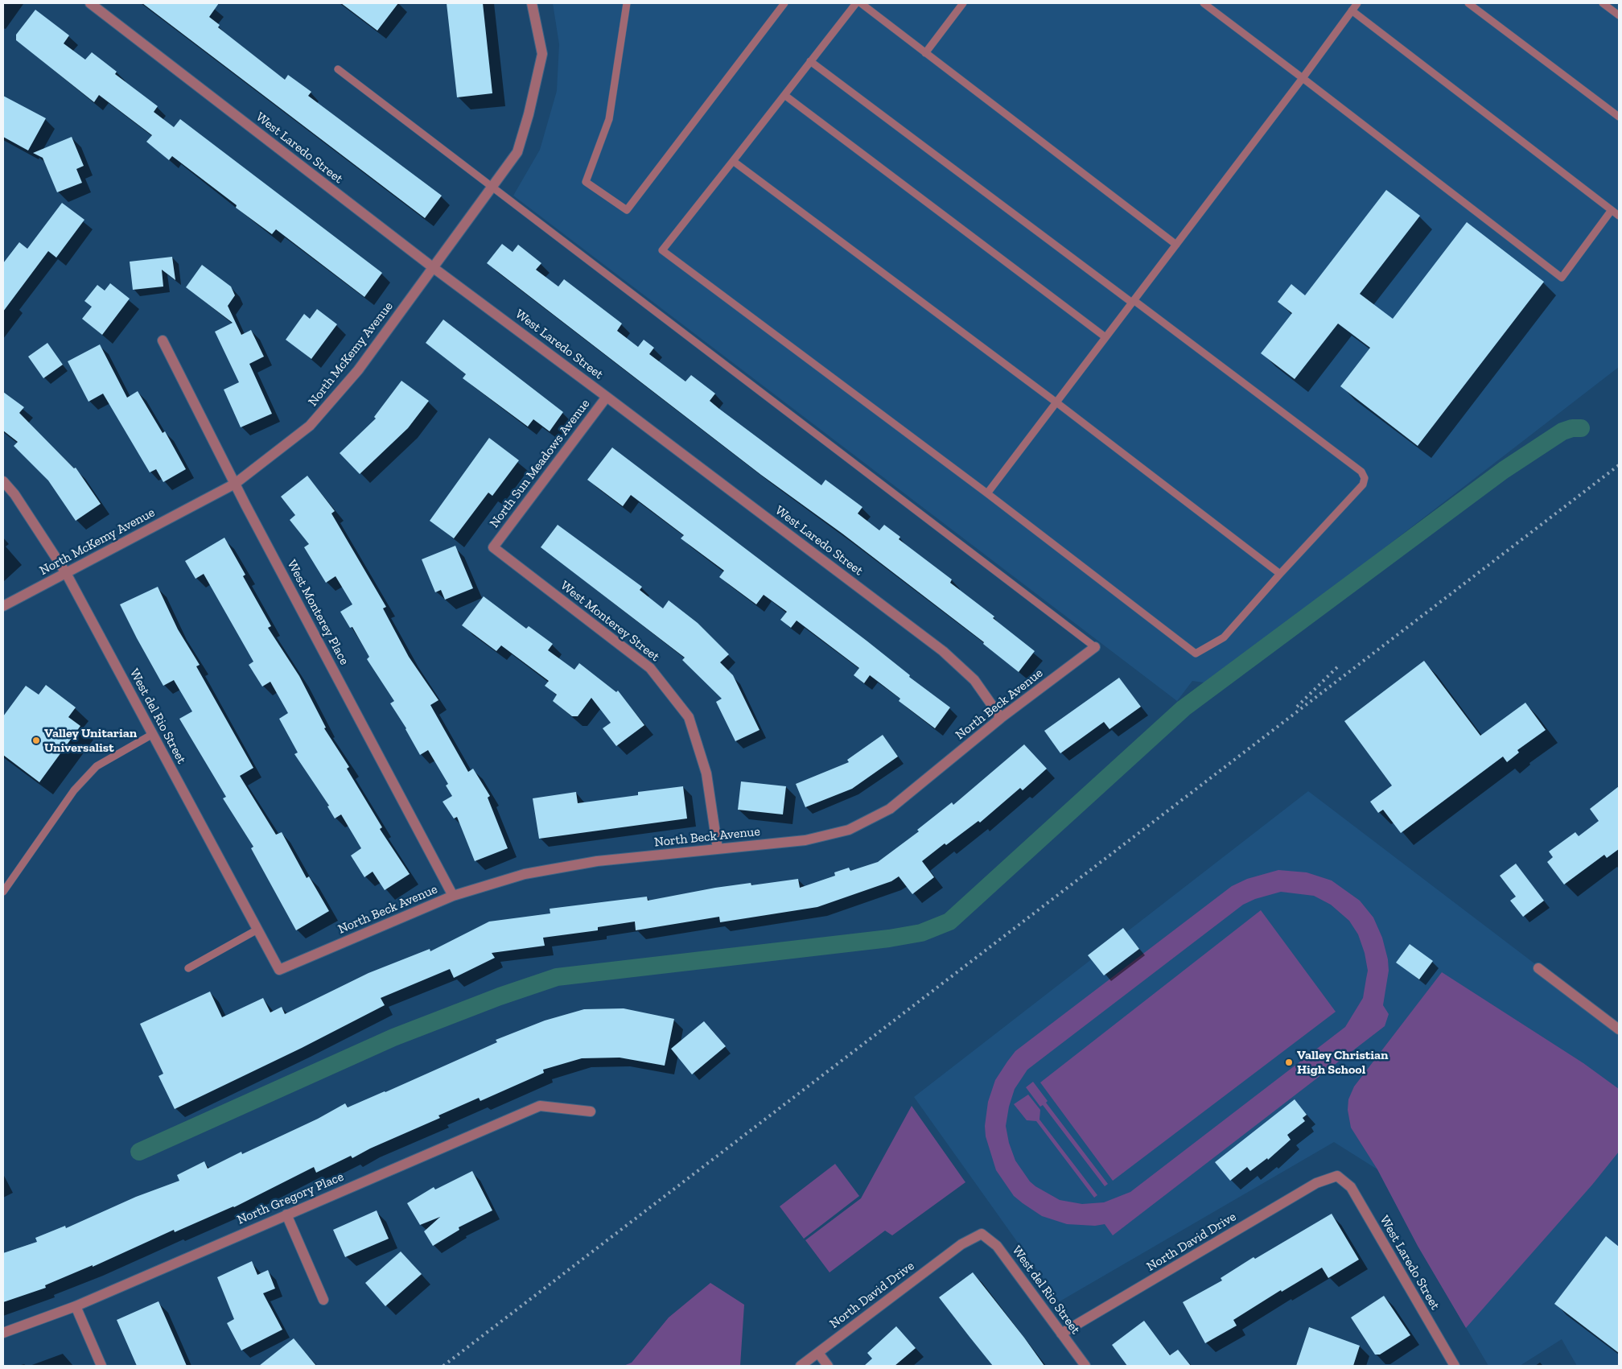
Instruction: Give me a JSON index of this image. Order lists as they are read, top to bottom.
{
  "streets": {
    "street": [
      "West Laredo Street",
      "North McKemy Avenue",
      "North Sun Meadows Avenue",
      "West Monterey Place",
      "West Monterey Street",
      "North Beck Avenue",
      "West del Rio Street",
      "North Gregory Place",
      "North David Drive"
    ]
  },
  "crossings": [
    ["West Laredo Street", "North McKemy Avenue"],
    ["West Laredo Street", "North Sun Meadows Avenue"],
    ["West Laredo Street", "North Beck Avenue"],
    ["West Laredo Street", "North David Drive"],
    ["North McKemy Avenue", "West Monterey Place"],
    ["North McKemy Avenue", "West del Rio Street"],
    ["North Sun Meadows Avenue", "West Monterey Street"],
    ["West Monterey Place", "North Beck Avenue"],
    ["West Monterey Street", "North Beck Avenue"],
    ["North Beck Avenue", "West del Rio Street"],
    ["West del Rio Street", "North David Drive"]
  ],
  "places": ["Valley Unitarian Universalist", "Valley Christian High School"]
}
